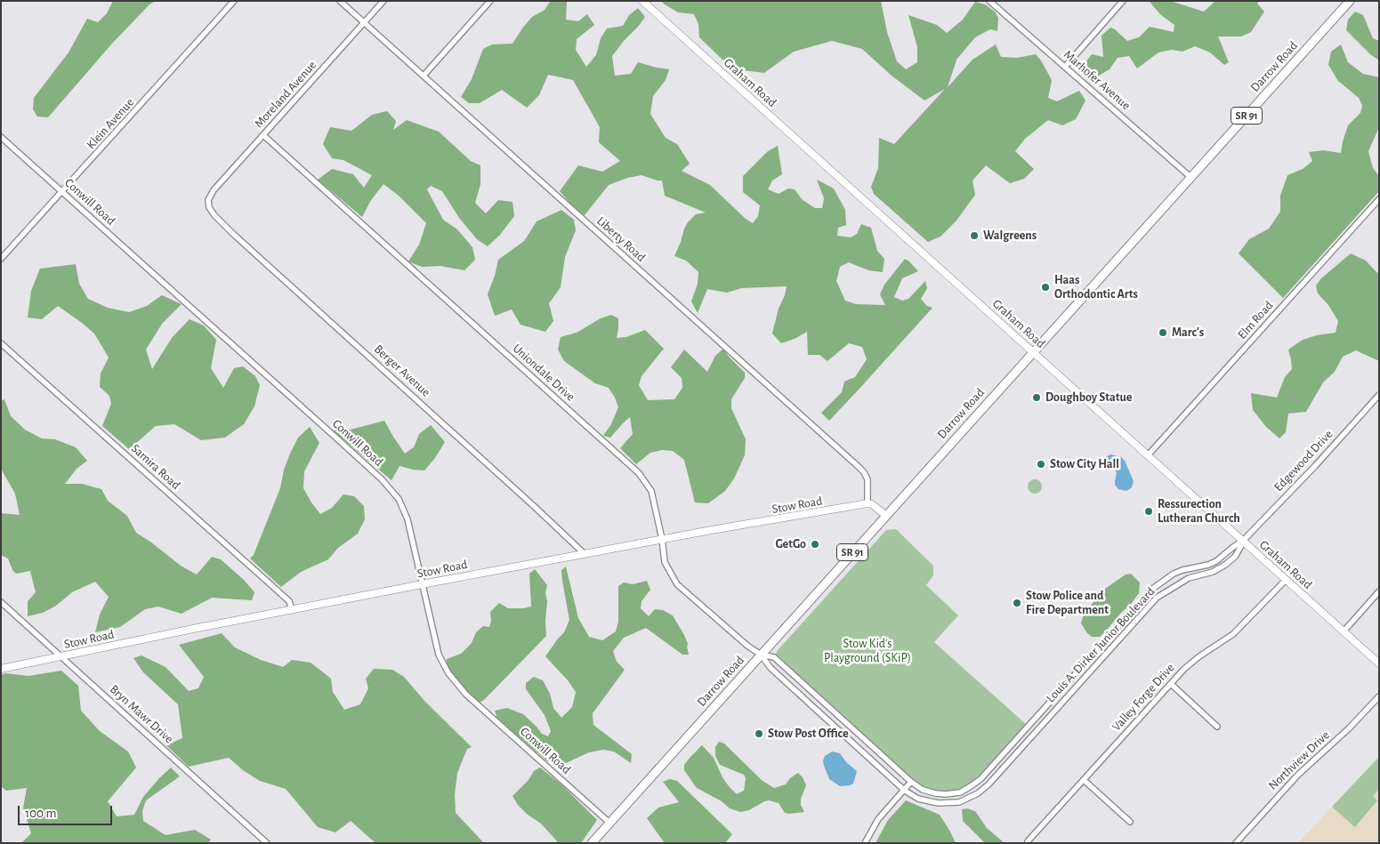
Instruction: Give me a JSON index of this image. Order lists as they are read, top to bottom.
{
  "streets": {
    "main road": [
      "Darrow Road",
      "Graham Road",
      "SR 91",
      "Stow Road"
    ],
    "street": [
      "Marhofer Avenue",
      "Moreland Avenue",
      "Klein Avenue",
      "Conwill Road",
      "Liberty Road",
      "Elm Road",
      "Berger Avenue",
      "Uniondale Drive",
      "Edgewood Drive",
      "Samira Road",
      "Louis A. Dirker Junior Boulevard",
      "Valley Forge Drive",
      "Bryn Mawr Drive",
      "Northview Drive"
    ]
  },
  "crossings": [
    ["Darrow Road", "Marhofer Avenue"],
    ["Darrow Road", "Graham Road"],
    ["Darrow Road", "Conwill Road"],
    ["Darrow Road", "Uniondale Drive"],
    ["Darrow Road", "Louis A. Dirker Junior Boulevard"],
    ["Graham Road", "Elm Road"],
    ["Graham Road", "Edgewood Drive"],
    ["Graham Road", "Louis A. Dirker Junior Boulevard"],
    ["Graham Road", "Valley Forge Drive"],
    ["Moreland Avenue", "Liberty Road"],
    ["Moreland Avenue", "Berger Avenue"],
    ["Moreland Avenue", "Uniondale Drive"],
    ["Klein Avenue", "Conwill Road"],
    ["Conwill Road", "Stow Road"],
    ["Liberty Road", "Stow Road"],
    ["Berger Avenue", "Stow Road"],
    ["Uniondale Drive", "Stow Road"],
    ["Uniondale Drive", "Louis A. Dirker Junior Boulevard"],
    ["Edgewood Drive", "Louis A. Dirker Junior Boulevard"],
    ["Samira Road", "Stow Road"],
    ["Stow Road", "Bryn Mawr Drive"]
  ],
  "parks": ["Stow Kid's Playground (SKiP)"],
  "places": [
    "Walgreens",
    "Haas Orthodontic Arts",
    "Marc's",
    "Doughboy Statue",
    "Stow City Hall",
    "Ressurection Lutheran Church",
    "GetGo",
    "Stow Police and Fire Department",
    "Stow Post Office"
  ],
  "scale_bar": "100 m"
}
